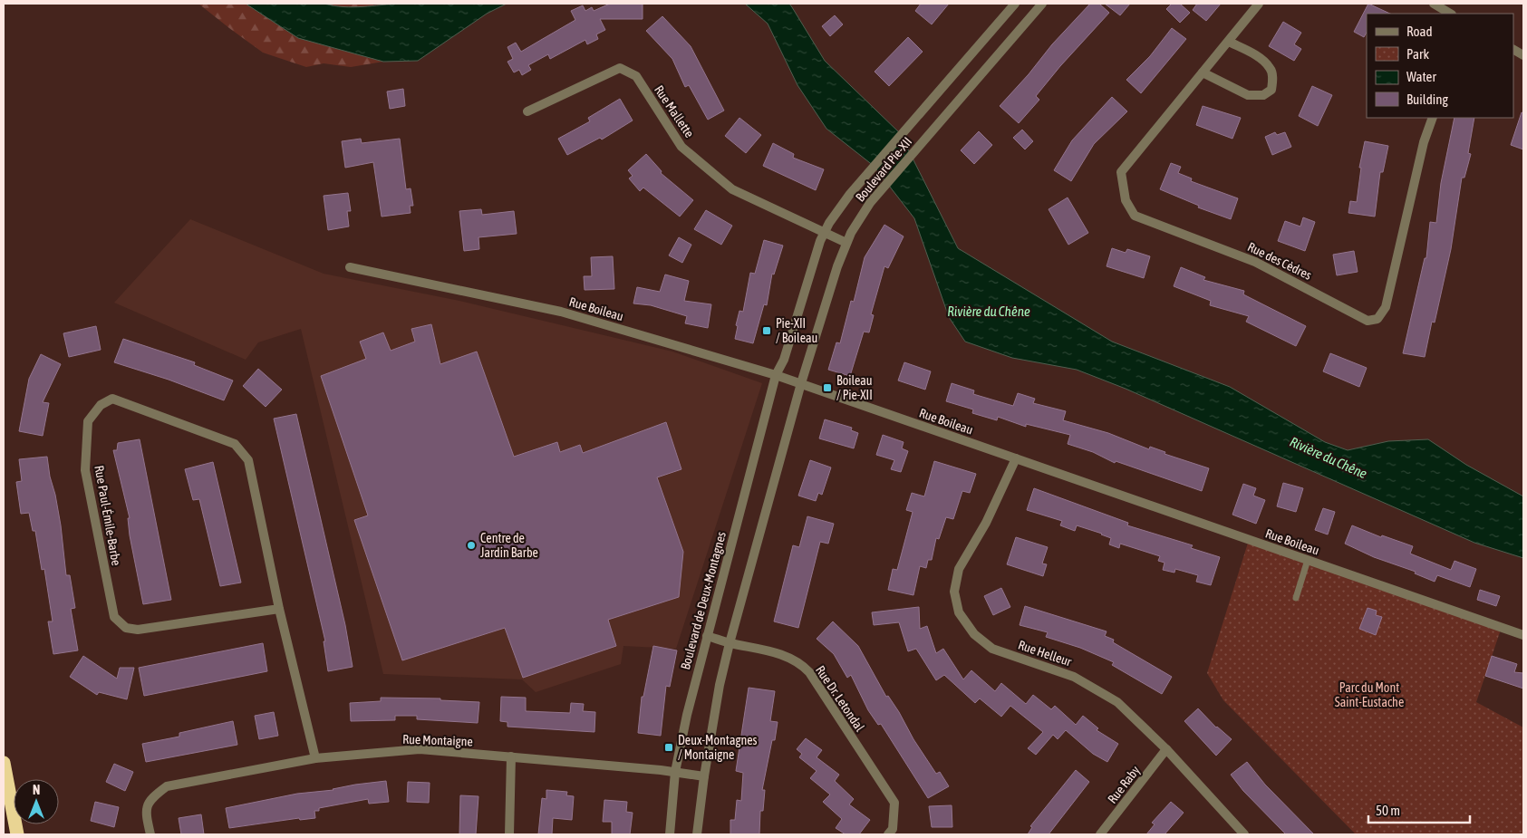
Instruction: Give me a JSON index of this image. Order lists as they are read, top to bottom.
{
  "streets": {
    "street": [
      "Rue Mallette",
      "Boulevard Pie-XII",
      "Rue des Cèdres",
      "Rue Boileau",
      "Rue Paul-Émile-Barbe",
      "Boulevard de Deux-Montagnes",
      "Rue Helleur",
      "Rue Dr. Letondal",
      "Rue Montaigne",
      "Rue Raby"
    ]
  },
  "crossings": [
    ["Rue Mallette", "Boulevard Pie-XII"],
    ["Boulevard Pie-XII", "Rue Boileau"],
    ["Boulevard Pie-XII", "Boulevard de Deux-Montagnes"],
    ["Rue Boileau", "Boulevard de Deux-Montagnes"],
    ["Rue Boileau", "Rue Helleur"],
    ["Rue Paul-Émile-Barbe", "Rue Montaigne"],
    ["Boulevard de Deux-Montagnes", "Rue Dr. Letondal"],
    ["Boulevard de Deux-Montagnes", "Rue Montaigne"],
    ["Rue Helleur", "Rue Raby"]
  ],
  "water": ["Rivière du Chêne"],
  "parks": ["Parc du Mont Saint-Eustache"],
  "places": {
    "transit": ["Pie-XII / Boileau", "Boileau / Pie-XII", "Deux-Montagnes / Montaigne"],
    "other": ["Centre de Jardin Barbe"]
  },
  "legend": [
    "Road",
    "Park",
    "Water",
    "Building"
  ],
  "scale_bar": "50 m",
  "north": "top"
}
